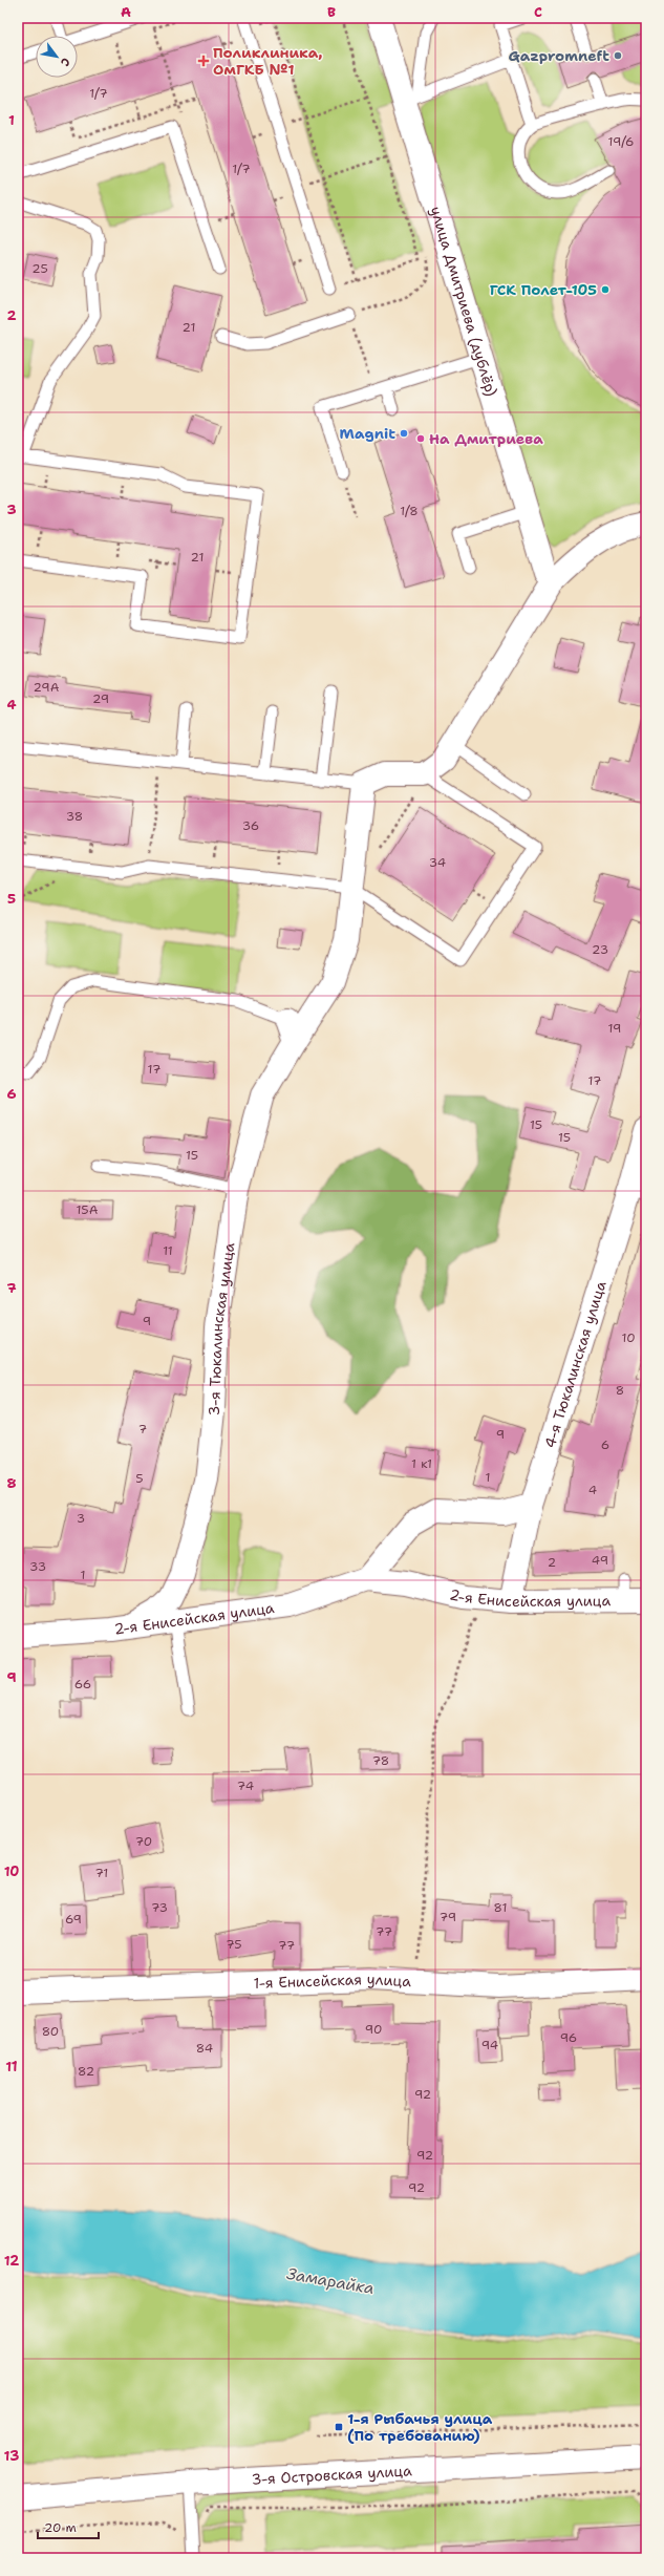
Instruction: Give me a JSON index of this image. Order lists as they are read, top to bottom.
{
  "streets": {
    "street": [
      "улица Дмитриева (дублёр)",
      "3-я Тюкалинская улица",
      "4-я Тюкалинская улица",
      "2-я Енисейская улица",
      "1-я Енисейская улица",
      "3-я Островская улица"
    ]
  },
  "crossings": [
    ["3-я Тюкалинская улица", "2-я Енисейская улица"],
    ["4-я Тюкалинская улица", "2-я Енисейская улица"]
  ],
  "water": ["Замарайка"],
  "places": {
    "other": [
      "Gazpromneft",
      "ГСК Полет-105",
      "Magnit",
      "На Дмитриева"
    ],
    "health": ["Поликлиника, ОмГКБ №1"],
    "transit": ["1-я Рыбачья улица (По требованию)"]
  },
  "house_numbers": [
    "1/7",
    "19/6",
    "1/7",
    "25",
    "21",
    "1/8",
    "21",
    "29А",
    "29",
    "38",
    "36",
    "34",
    "23",
    "19",
    "17",
    "17",
    "15",
    "15",
    "15",
    "15А",
    "11",
    "9",
    "10",
    "8",
    "7",
    "9",
    "6",
    "1 к1",
    "1",
    "5",
    "4",
    "3",
    "49",
    "2",
    "33",
    "1",
    "66",
    "78",
    "74",
    "70",
    "71",
    "73",
    "81",
    "79",
    "69",
    "77",
    "75",
    "77",
    "90",
    "80",
    "96",
    "94",
    "84",
    "82",
    "92",
    "92",
    "92"
  ],
  "scale_bar": "20 m",
  "north": "bottom right",
  "grid": {
    "columns": ["A", "B", "C"],
    "rows": [
      "1",
      "2",
      "3",
      "4",
      "5",
      "6",
      "7",
      "8",
      "9",
      "10",
      "11",
      "12",
      "13"
    ]
  }
}
